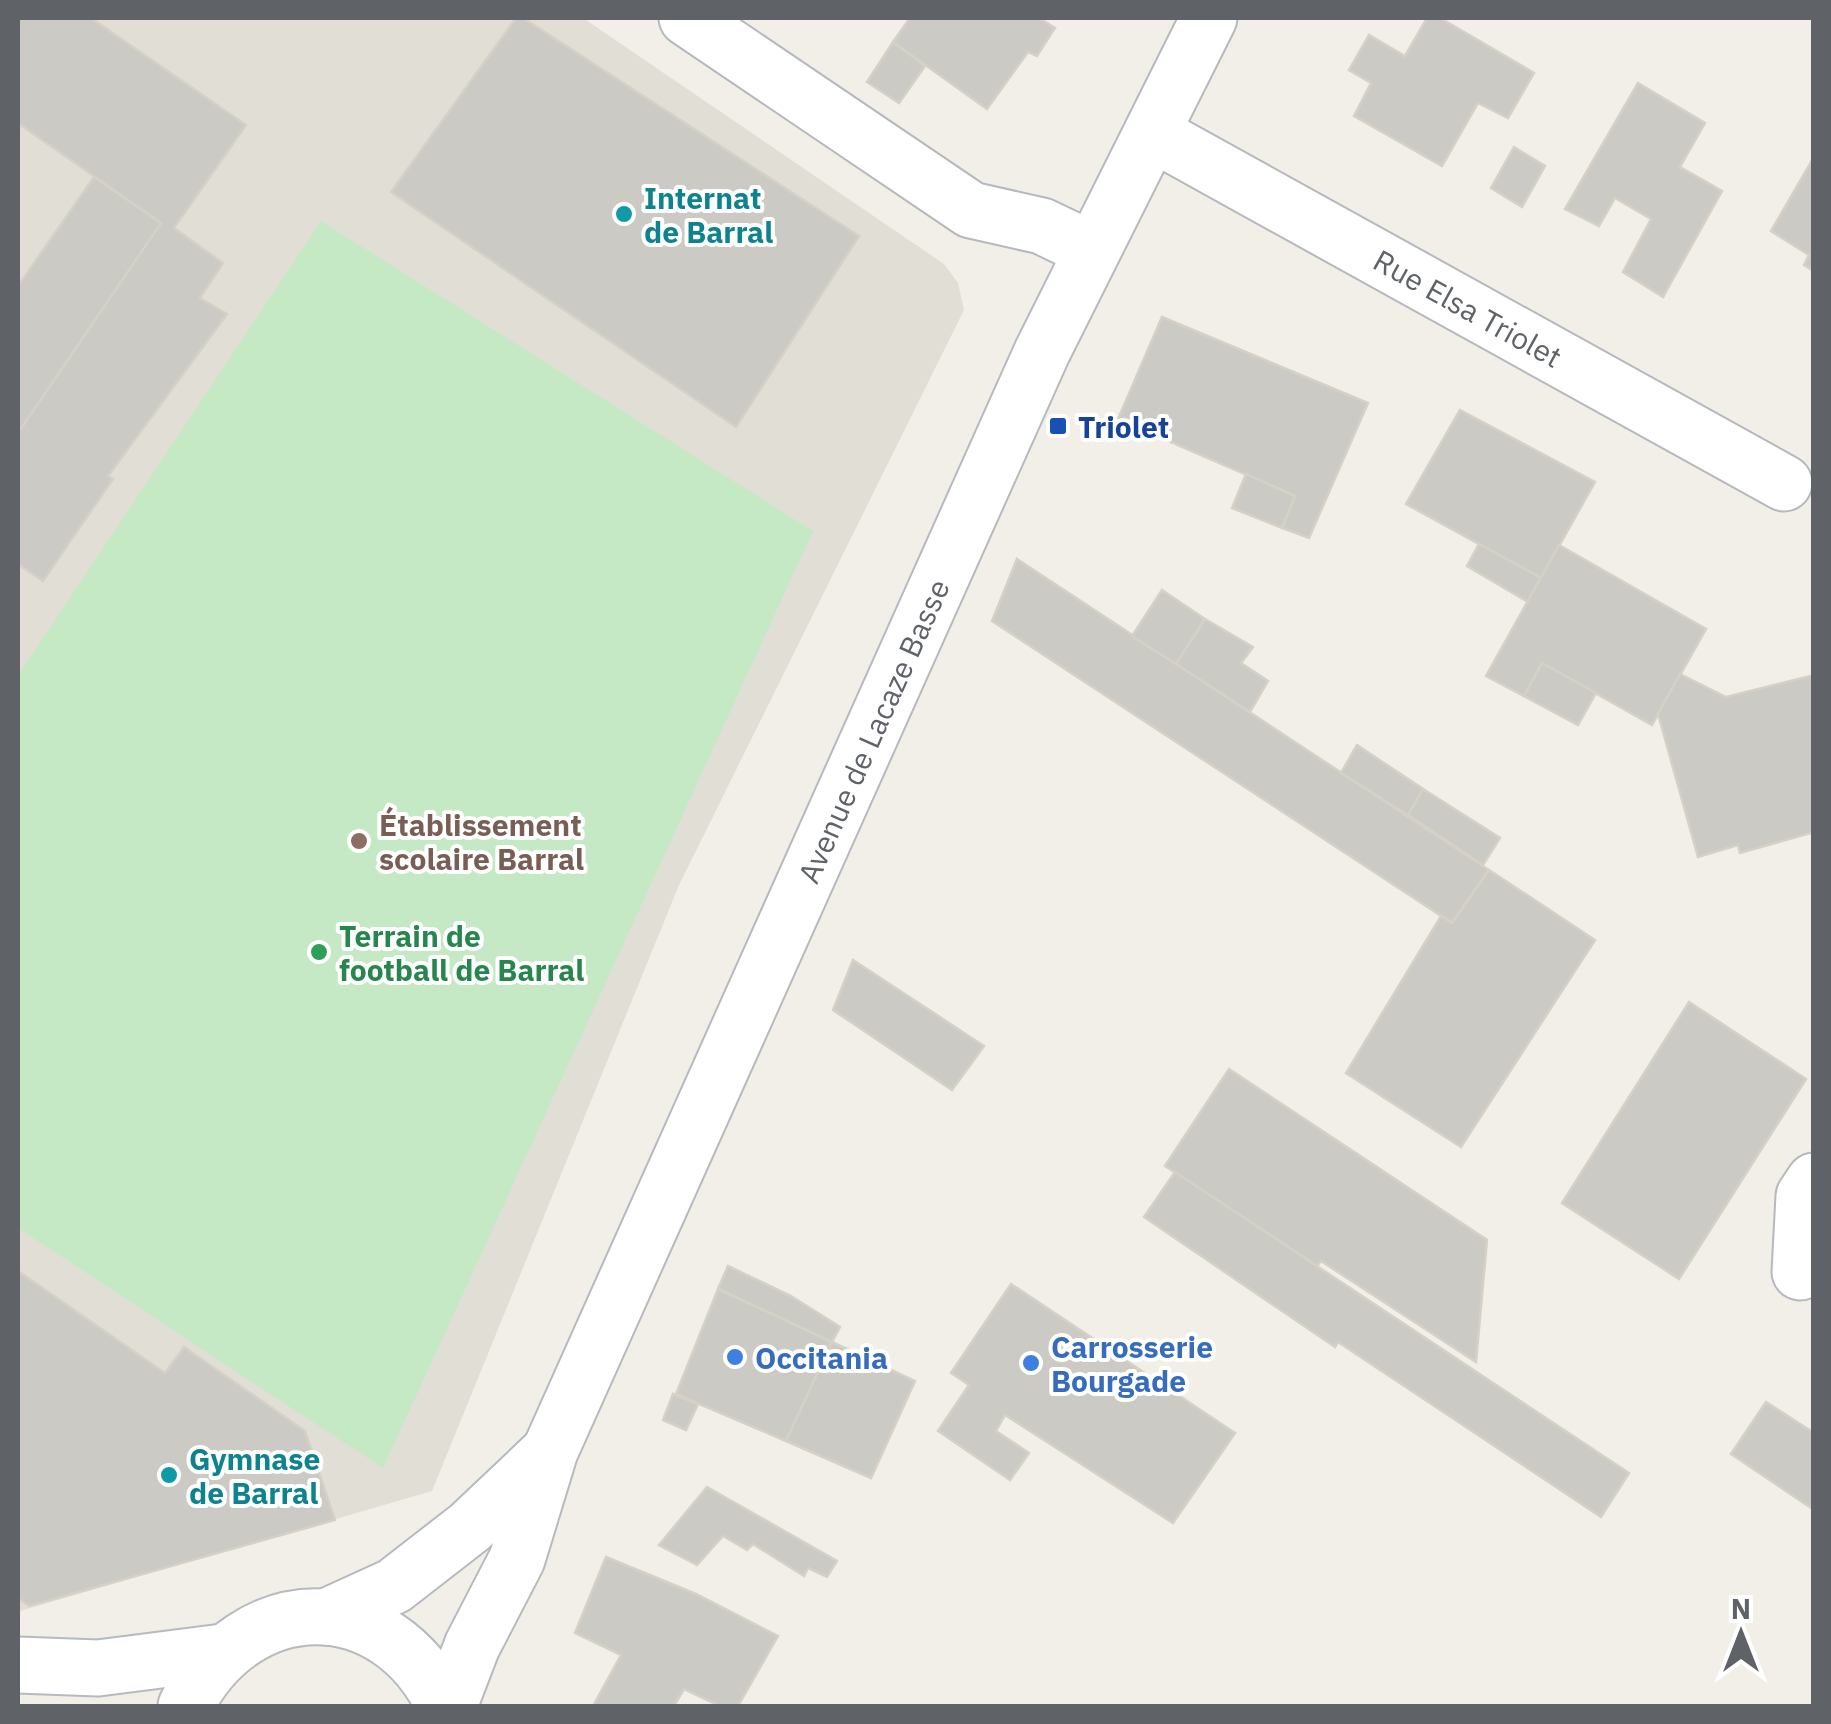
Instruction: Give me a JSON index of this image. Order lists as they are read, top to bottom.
{
  "streets": {
    "main road": ["Rue Elsa Triolet", "Avenue de Lacaze Basse"]
  },
  "crossings": [
    ["Rue Elsa Triolet", "Avenue de Lacaze Basse"]
  ],
  "places": {
    "other": [
      "Internat de Barral",
      "Établissement scolaire Barral",
      "Terrain de football de Barral",
      "Occitania",
      "Carrosserie Bourgade",
      "Gymnase de Barral"
    ],
    "transit": ["Triolet"]
  },
  "north": "top"
}
